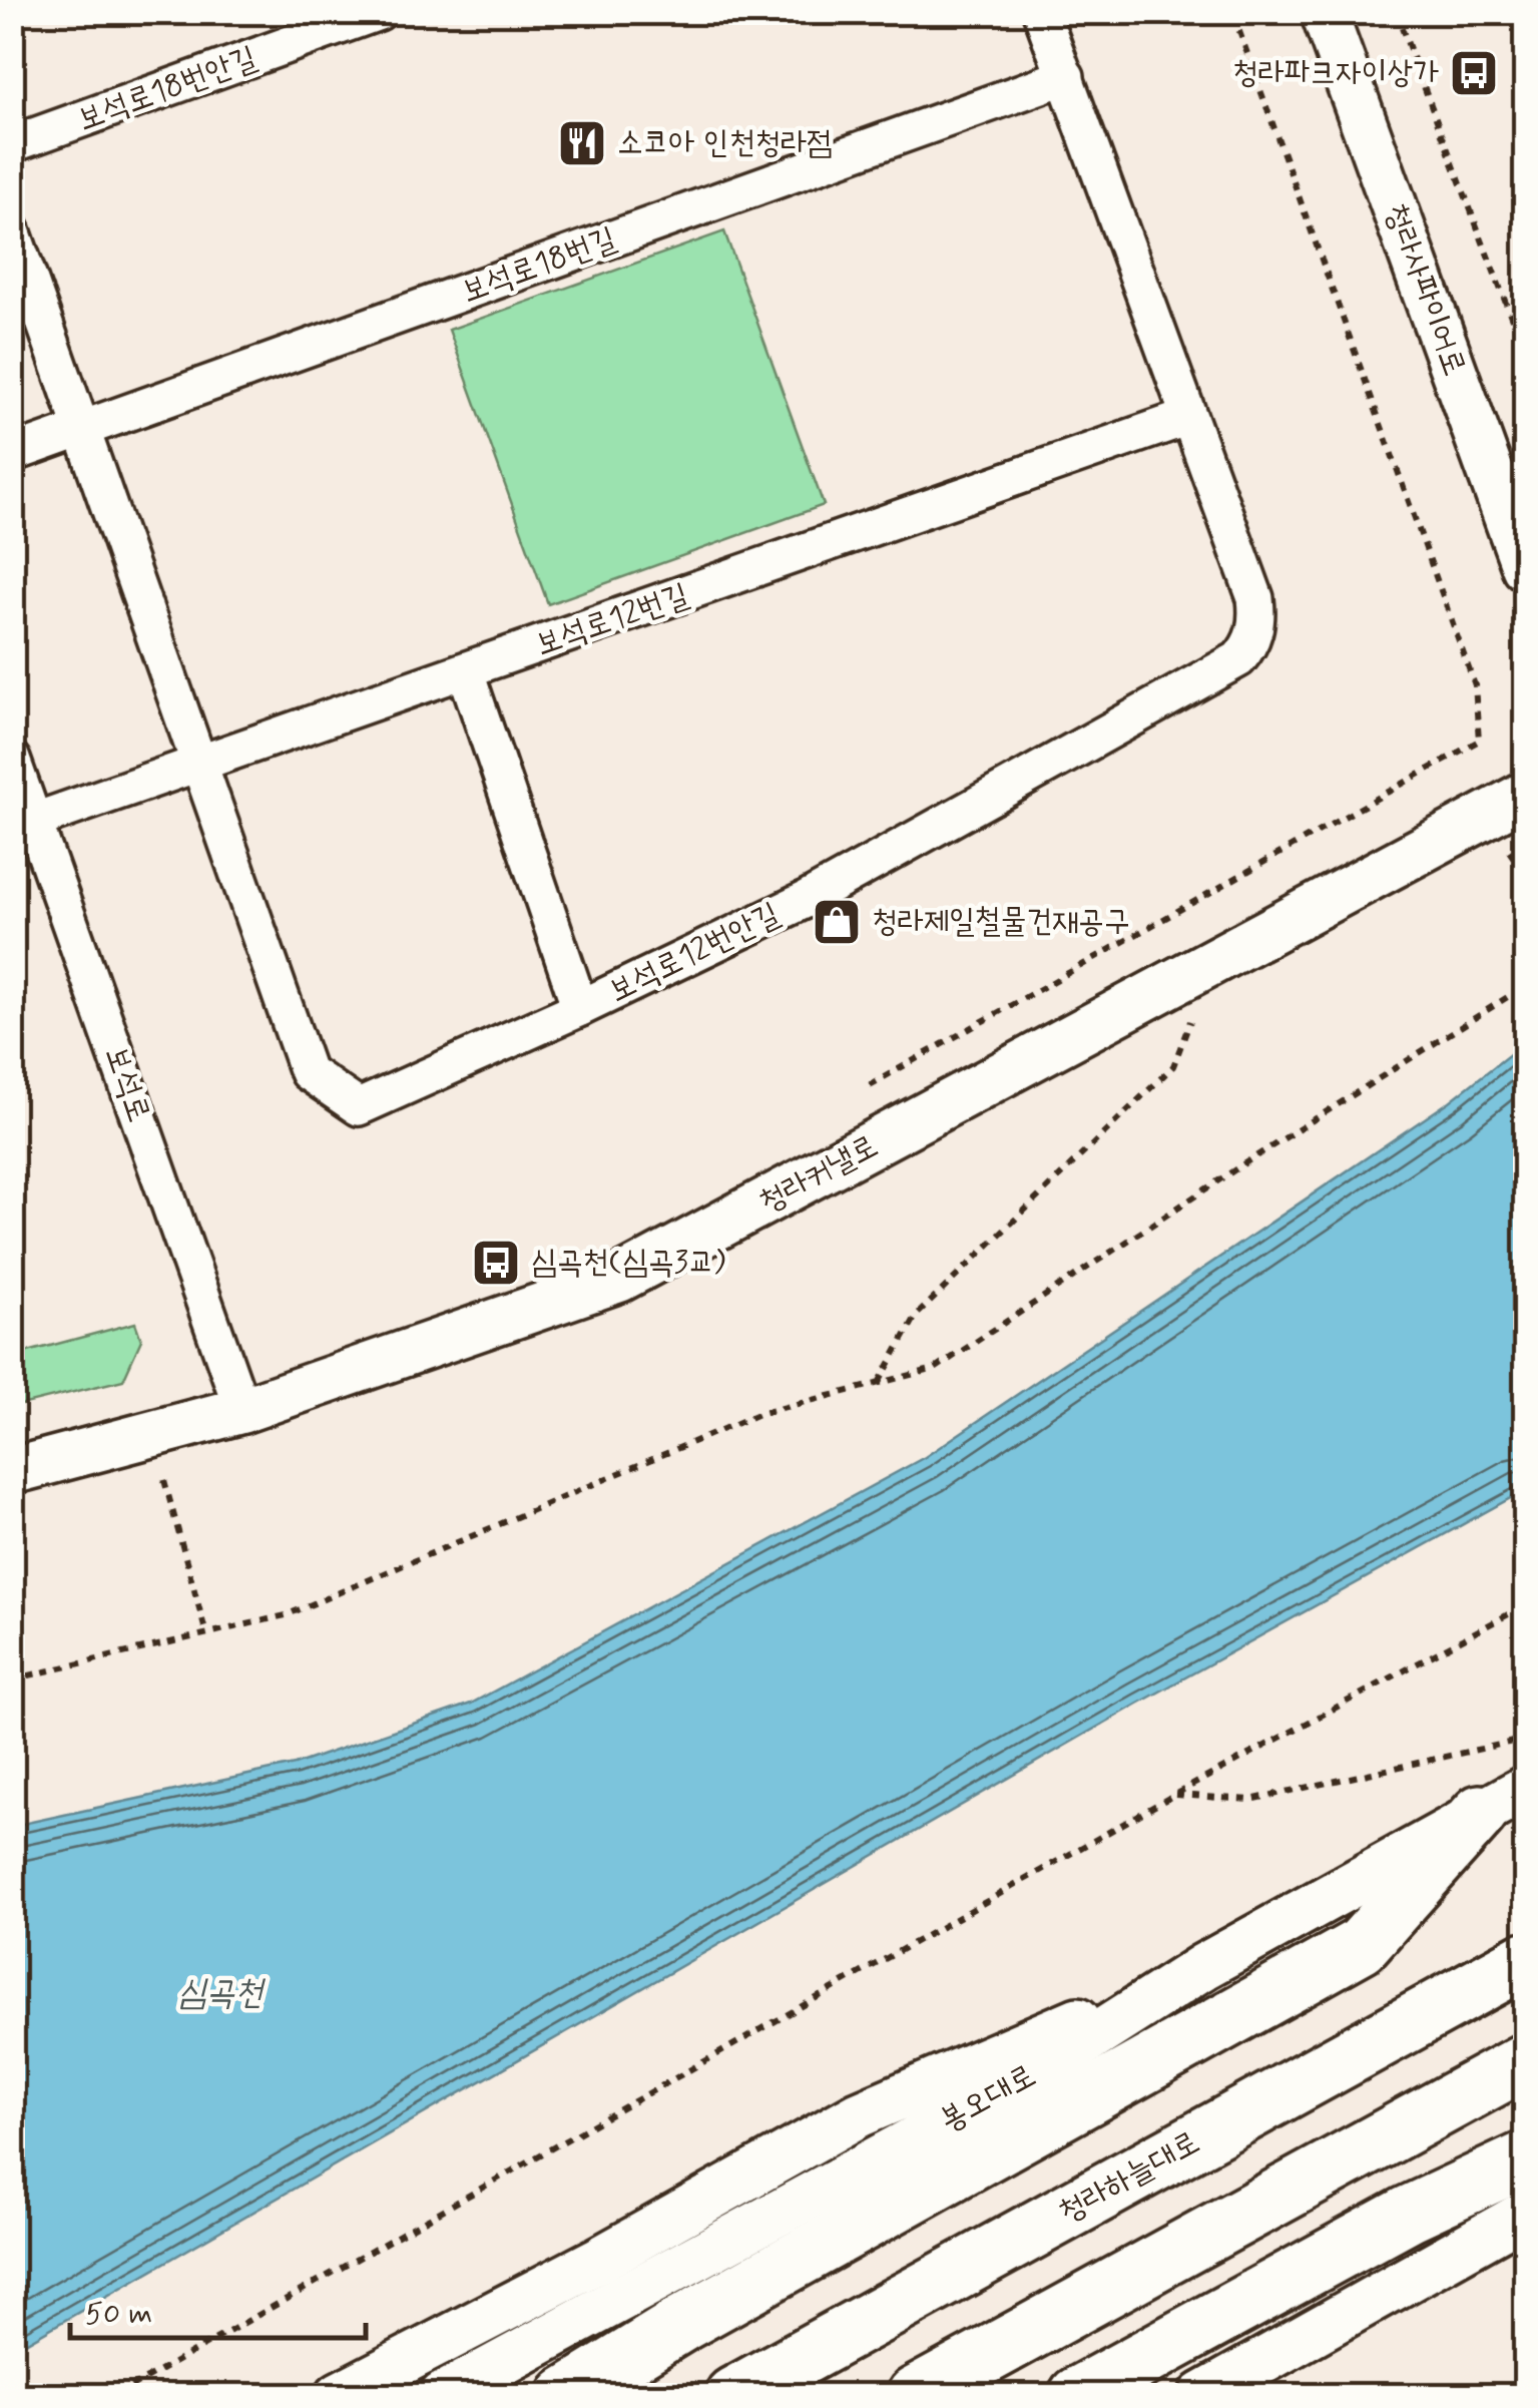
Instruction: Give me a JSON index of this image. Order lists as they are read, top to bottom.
{
  "streets": {
    "highway": ["청라하늘대로"],
    "street": [
      "보석로18번안길",
      "보석로18번길",
      "청라사파이어로",
      "보석로12번길",
      "보석로12번안길",
      "보석로",
      "청라커낼로",
      "봉오대로"
    ]
  },
  "crossings": [
    ["보석로18번길", "보석로12번안길"],
    ["보석로12번길", "보석로12번안길"],
    ["보석로12번길", "보석로"],
    ["보석로", "청라커낼로"]
  ],
  "water": ["심곡천"],
  "places": {
    "bus stop": ["청라파크자이상가", "심곡천(심곡3교)"],
    "restaurant": ["소코아 인천청라점"],
    "shop": ["청라제일철물건재공구"]
  },
  "scale_bar": "50 m"
}
